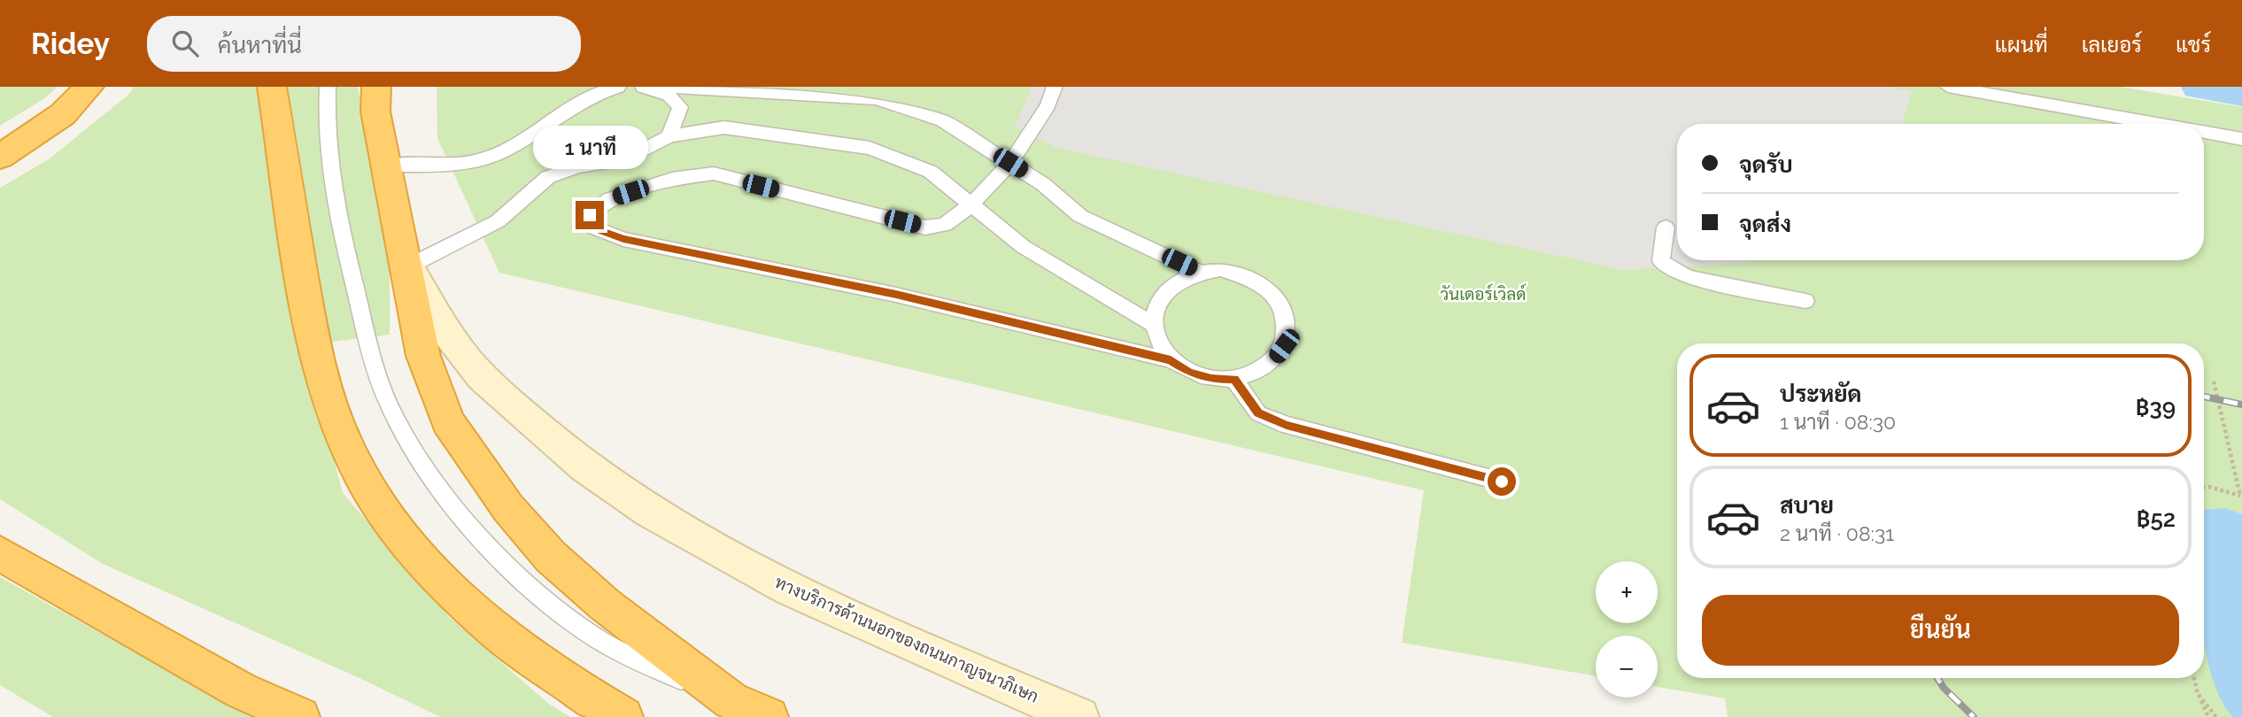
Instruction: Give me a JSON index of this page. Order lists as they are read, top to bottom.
{
  "streets": {
    "main road": ["ทางบริการด้านนอกของถนนกาญจนาภิเษก"]
  },
  "parks": ["วันเดอร์เวิลด์"],
  "page": {
    "header": "Ridey",
    "search": "ค้นหาที่นี่",
    "nav": ["แผนที่", "เลเยอร์", "แชร์"],
    "banner": ["จุดรับ", "จุดส่ง"],
    "bubble": "1 นาที",
    "list": [
      {
        "name": "ประหยัด",
        "note": "1 นาที · 08:30",
        "value": "฿39"
      },
      {
        "name": "สบาย",
        "note": "2 นาที · 08:31",
        "value": "฿52"
      }
    ],
    "map_buttons": ["+", "−"],
    "buttons": "ยืนยัน"
  }
}
